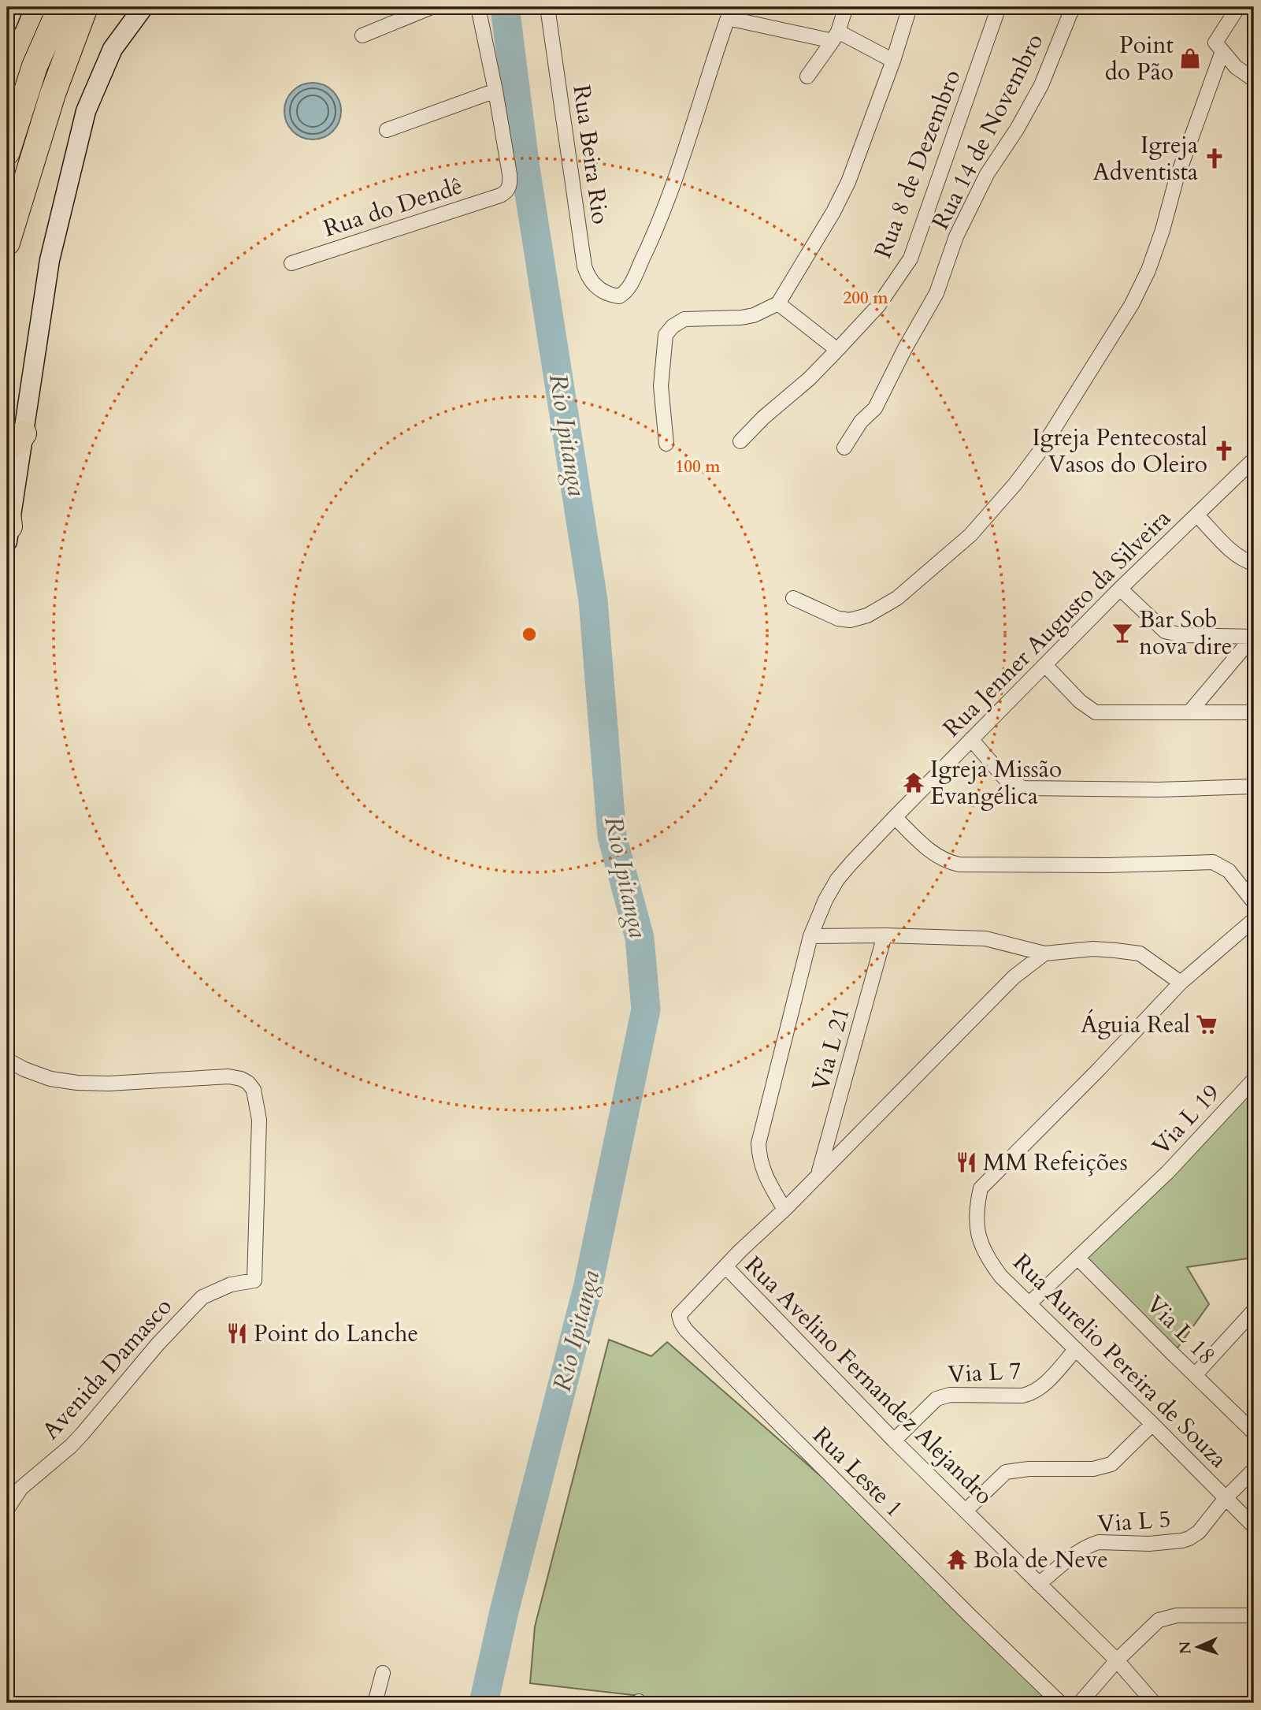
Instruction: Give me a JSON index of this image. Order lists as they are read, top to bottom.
{
  "streets": {
    "street": [
      "Rua 14 de Novembro",
      "Rua Beira Rio",
      "Rua 8 de Dezembro",
      "Rua do Dendê",
      "Rua Jenner Augusto da Silveira",
      "Via L 21",
      "Via L 19",
      "Via L 18",
      "Rua Aurelio Pereira de Souza",
      "Avenida Damasco",
      "Via L 7",
      "Rua Avelino Fernandez Alejandro",
      "Rua Leste 1",
      "Via L 5"
    ]
  },
  "crossings": [
    ["Rua Jenner Augusto da Silveira", "Rua Avelino Fernandez Alejandro"],
    ["Via L 21", "Rua Avelino Fernandez Alejandro"],
    ["Via L 19", "Via L 18"],
    ["Via L 19", "Rua Aurelio Pereira de Souza"],
    ["Rua Aurelio Pereira de Souza", "Via L 7"],
    ["Rua Aurelio Pereira de Souza", "Via L 5"],
    ["Via L 7", "Rua Avelino Fernandez Alejandro"],
    ["Rua Avelino Fernandez Alejandro", "Rua Leste 1"],
    ["Rua Avelino Fernandez Alejandro", "Via L 5"]
  ],
  "water": ["Rio Ipitanga"],
  "places": {
    "shop": ["Point do Pão"],
    "church": ["Igreja Adventista", "Igreja Pentecostal Vasos do Oleiro"],
    "bar": ["Bar Sob nova dire"],
    "temple": ["Igreja Missão Evangélica", "Bola de Neve"],
    "supermarket": ["Águia Real"],
    "restaurant": ["MM Refeições", "Point do Lanche"]
  },
  "north": "left",
  "rings": ["200 m", "100 m"]
}
